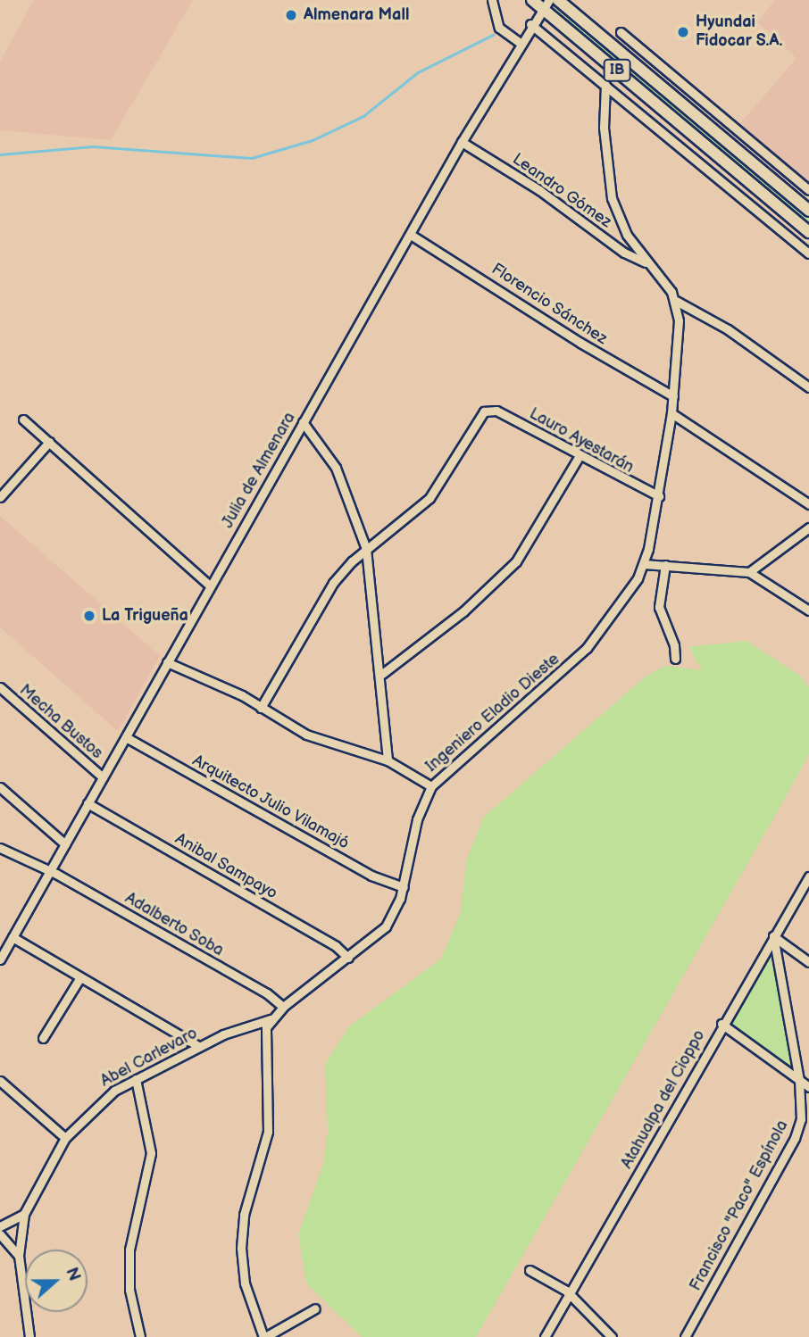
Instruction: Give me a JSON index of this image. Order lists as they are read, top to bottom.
{
  "streets": {
    "highway": ["IB"],
    "street": [
      "Leandro Gómez",
      "Florencio Sánchez",
      "Lauro Ayestarán",
      "Julia de Almenara",
      "Ingeniero Eladio Dieste",
      "Mecha Bustos",
      "Arquitecto Julio Vilamajó",
      "Anibal Sampayo",
      "Adalberto Soba",
      "Abel Carlevaro",
      "Atahualpa del Cioppo",
      "Francisco \"Paco\" Espínola"
    ]
  },
  "crossings": [
    ["IB", "Julia de Almenara"],
    ["Leandro Gómez", "Julia de Almenara"],
    ["Leandro Gómez", "Ingeniero Eladio Dieste"],
    ["Florencio Sánchez", "Julia de Almenara"],
    ["Florencio Sánchez", "Ingeniero Eladio Dieste"],
    ["Lauro Ayestarán", "Ingeniero Eladio Dieste"],
    ["Julia de Almenara", "Mecha Bustos"],
    ["Julia de Almenara", "Arquitecto Julio Vilamajó"],
    ["Julia de Almenara", "Anibal Sampayo"],
    ["Julia de Almenara", "Adalberto Soba"],
    ["Ingeniero Eladio Dieste", "Arquitecto Julio Vilamajó"],
    ["Ingeniero Eladio Dieste", "Anibal Sampayo"],
    ["Ingeniero Eladio Dieste", "Adalberto Soba"],
    ["Ingeniero Eladio Dieste", "Abel Carlevaro"],
    ["Atahualpa del Cioppo", "Francisco \"Paco\" Espínola"]
  ],
  "places": ["Almenara Mall", "Hyundai Fidocar S.A.", "La Trigueña"],
  "north": "right"
}
